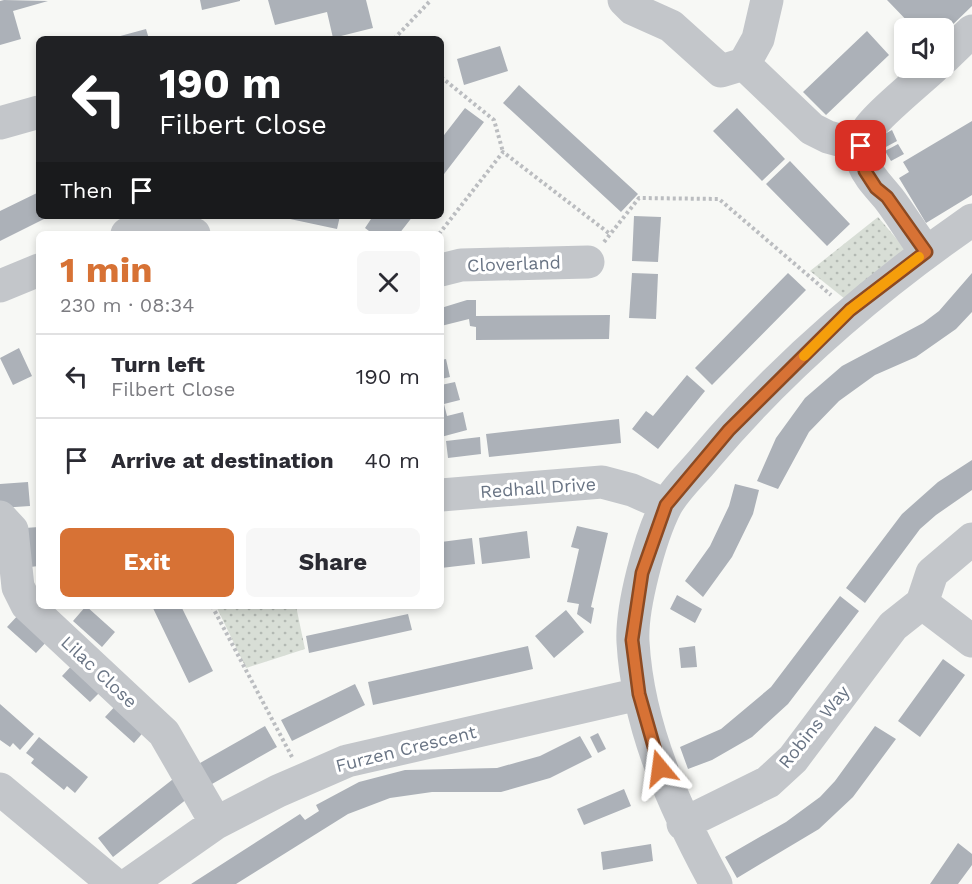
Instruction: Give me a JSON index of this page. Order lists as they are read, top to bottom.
{
  "streets": {
    "street": [
      "Cloverland",
      "Redhall Drive",
      "Lilac Close",
      "Robins Way",
      "Furzen Crescent"
    ]
  },
  "crossings": [
    ["Lilac Close", "Furzen Crescent"]
  ],
  "page": {
    "turn": ["190 m", "Filbert Close"],
    "then": "Then",
    "heading": ["1 min", "230 m · 08:34"],
    "list": [
      {
        "name": "Turn left",
        "note": "Filbert Close",
        "value": "190 m"
      },
      {
        "name": "Arrive at destination",
        "value": "40 m"
      }
    ],
    "buttons": ["Exit", "Share"]
  }
}
